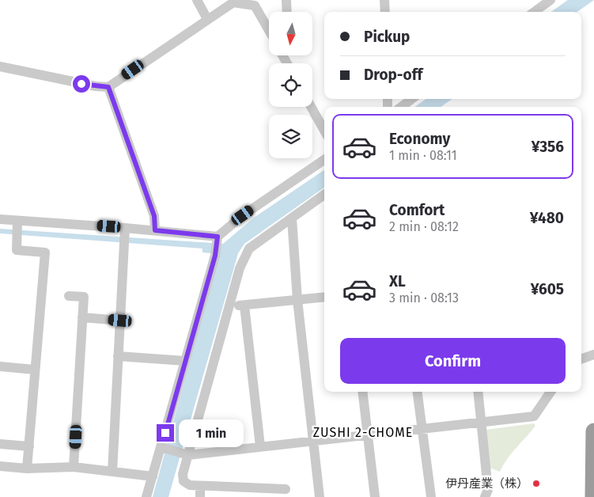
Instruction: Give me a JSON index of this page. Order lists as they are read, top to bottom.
{
  "districts": ["ZUSHI 2-CHOME"],
  "places": ["伊丹産業（株）"],
  "north": "bottom",
  "page": {
    "banner": ["Pickup", "Drop-off"],
    "list": [
      {
        "name": "Economy",
        "note": "1 min · 08:11",
        "value": "¥356"
      },
      {
        "name": "Comfort",
        "note": "2 min · 08:12",
        "value": "¥480"
      },
      {
        "name": "XL",
        "note": "3 min · 08:13",
        "value": "¥605"
      }
    ],
    "buttons": "Confirm",
    "bubble": "1 min"
  }
}
